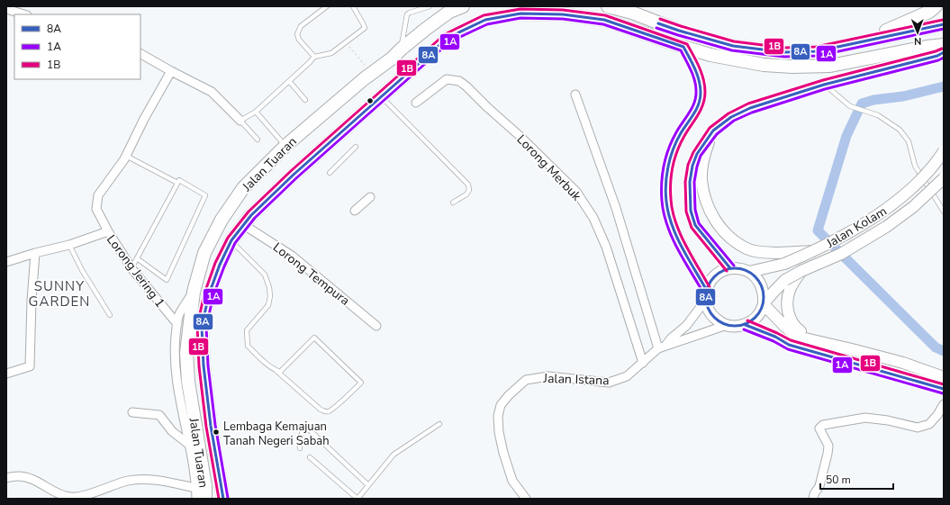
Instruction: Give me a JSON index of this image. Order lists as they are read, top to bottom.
{
  "streets": {
    "main road": ["Jalan Tuaran", "Jalan Kolam"],
    "street": [
      "Lorong Merbuk",
      "Lorong Jering 1",
      "Lorong Tempura",
      "Jalan Istana"
    ]
  },
  "crossings": [
    ["Jalan Tuaran", "Lorong Tempura"],
    ["Lorong Merbuk", "Jalan Istana"],
    ["Jalan Kolam", "Jalan Istana"]
  ],
  "districts": ["SUNNY GARDEN"],
  "places": ["Lembaga Kemajuan Tanah Negeri Sabah"],
  "lines": ["transit line 1B", "transit line 8A", "transit line 1A"],
  "legend": ["8A", "1A", "1B"],
  "scale_bar": "50 m",
  "north": "bottom"
}
